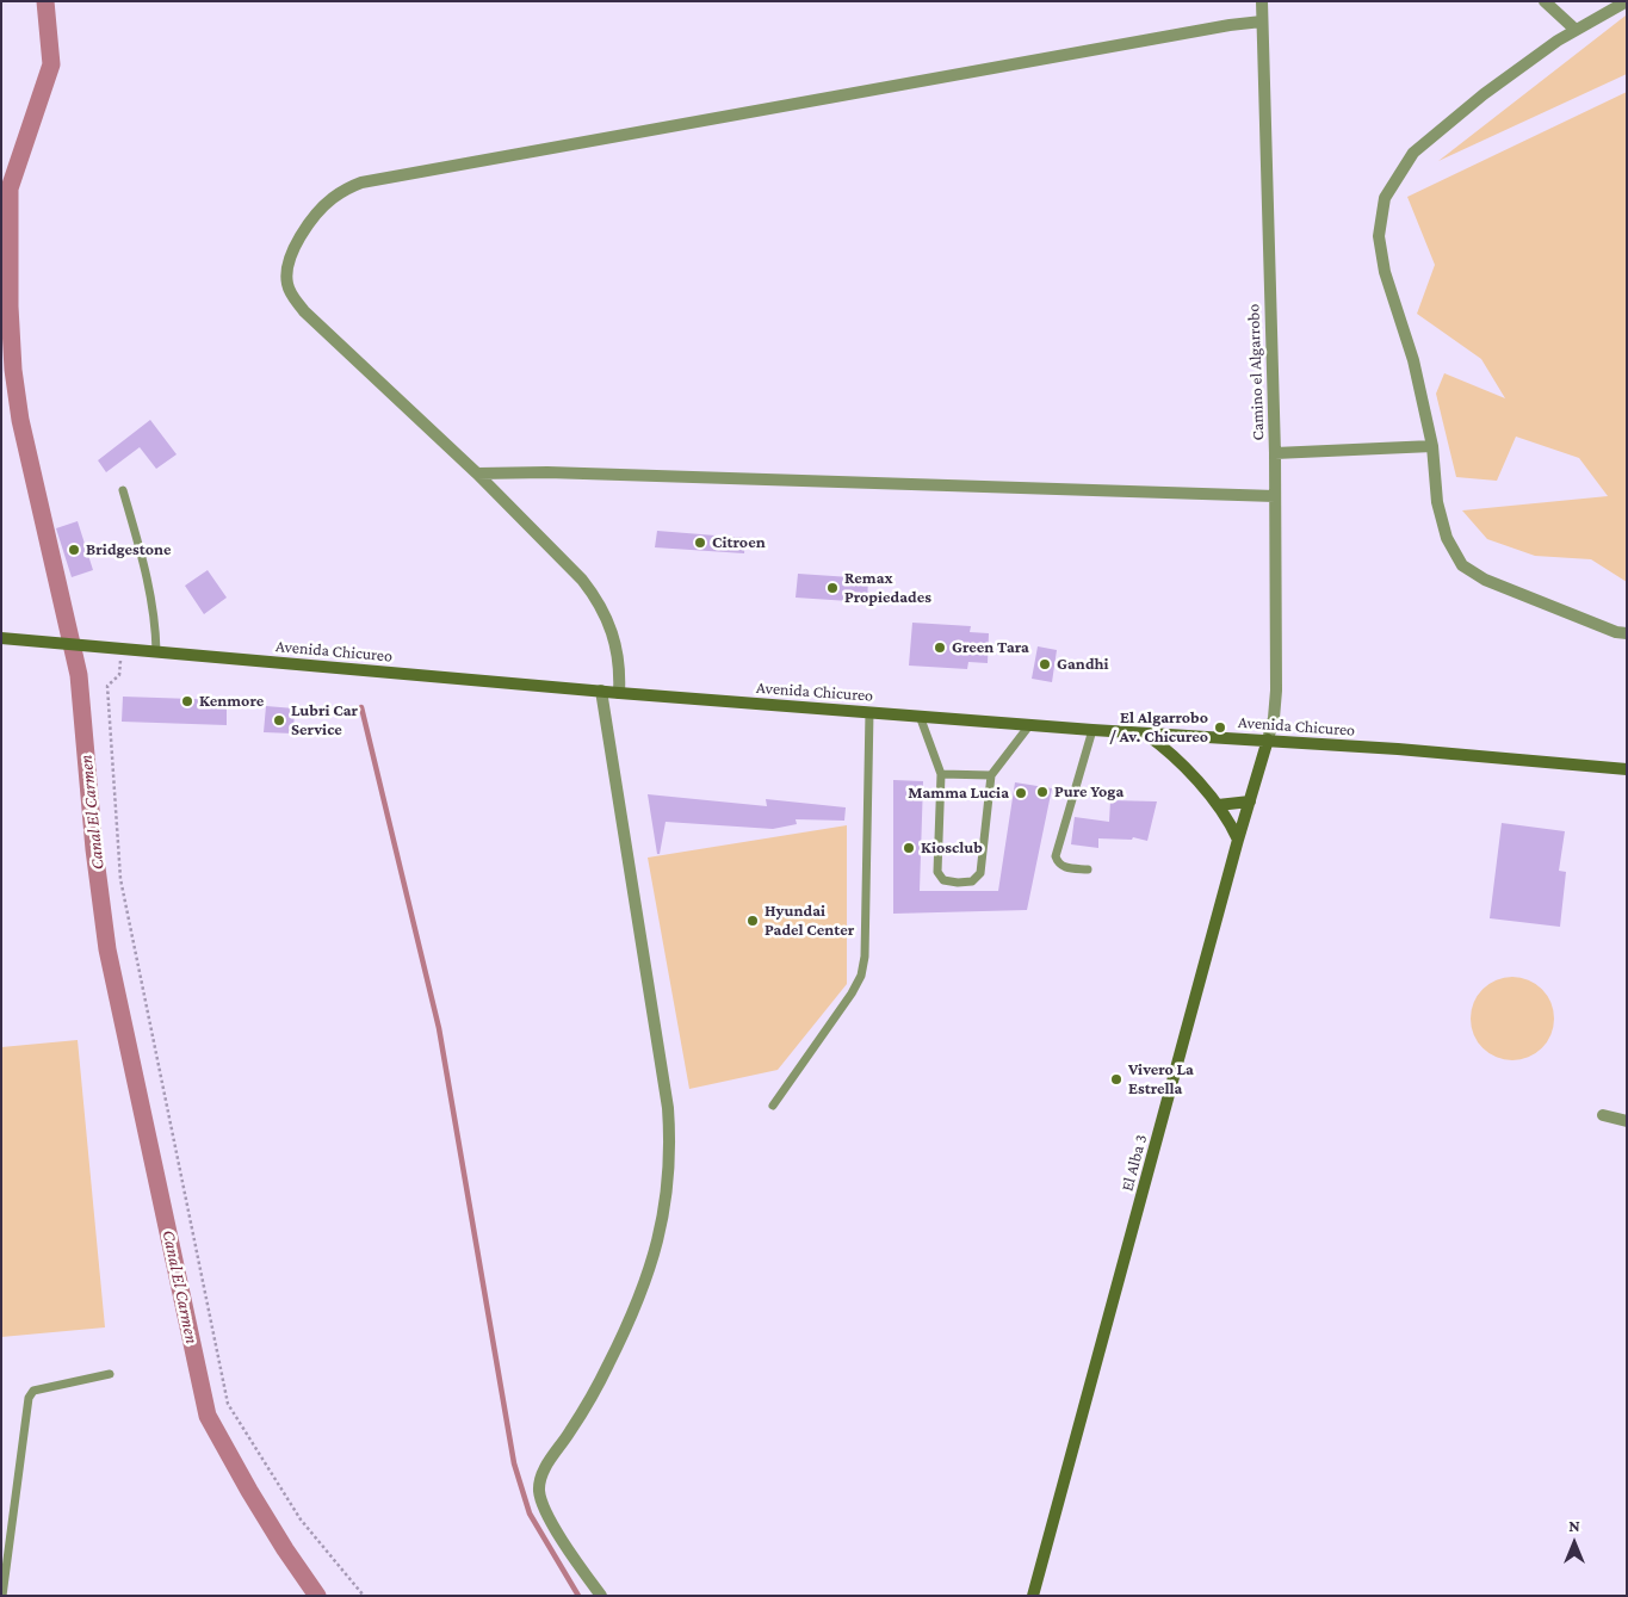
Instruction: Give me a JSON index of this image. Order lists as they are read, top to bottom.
{
  "streets": {
    "main road": ["Avenida Chicureo", "El Alba 3"],
    "street": ["Camino el Algarrobo"]
  },
  "crossings": [
    ["Camino el Algarrobo", "Avenida Chicureo"],
    ["Camino el Algarrobo", "El Alba 3"],
    ["Avenida Chicureo", "El Alba 3"]
  ],
  "water": ["Canal El Carmen"],
  "places": [
    "Citroen",
    "Bridgestone",
    "Remax Propiedades",
    "Green Tara",
    "Gandhi",
    "Kenmore",
    "Lubri Car Service",
    "El Algarrobo / Av. Chicureo",
    "Pure Yoga",
    "Mamma Lucia",
    "Kiosclub",
    "Hyundai Padel Center",
    "Vivero La Estrella"
  ],
  "north": "top"
}
